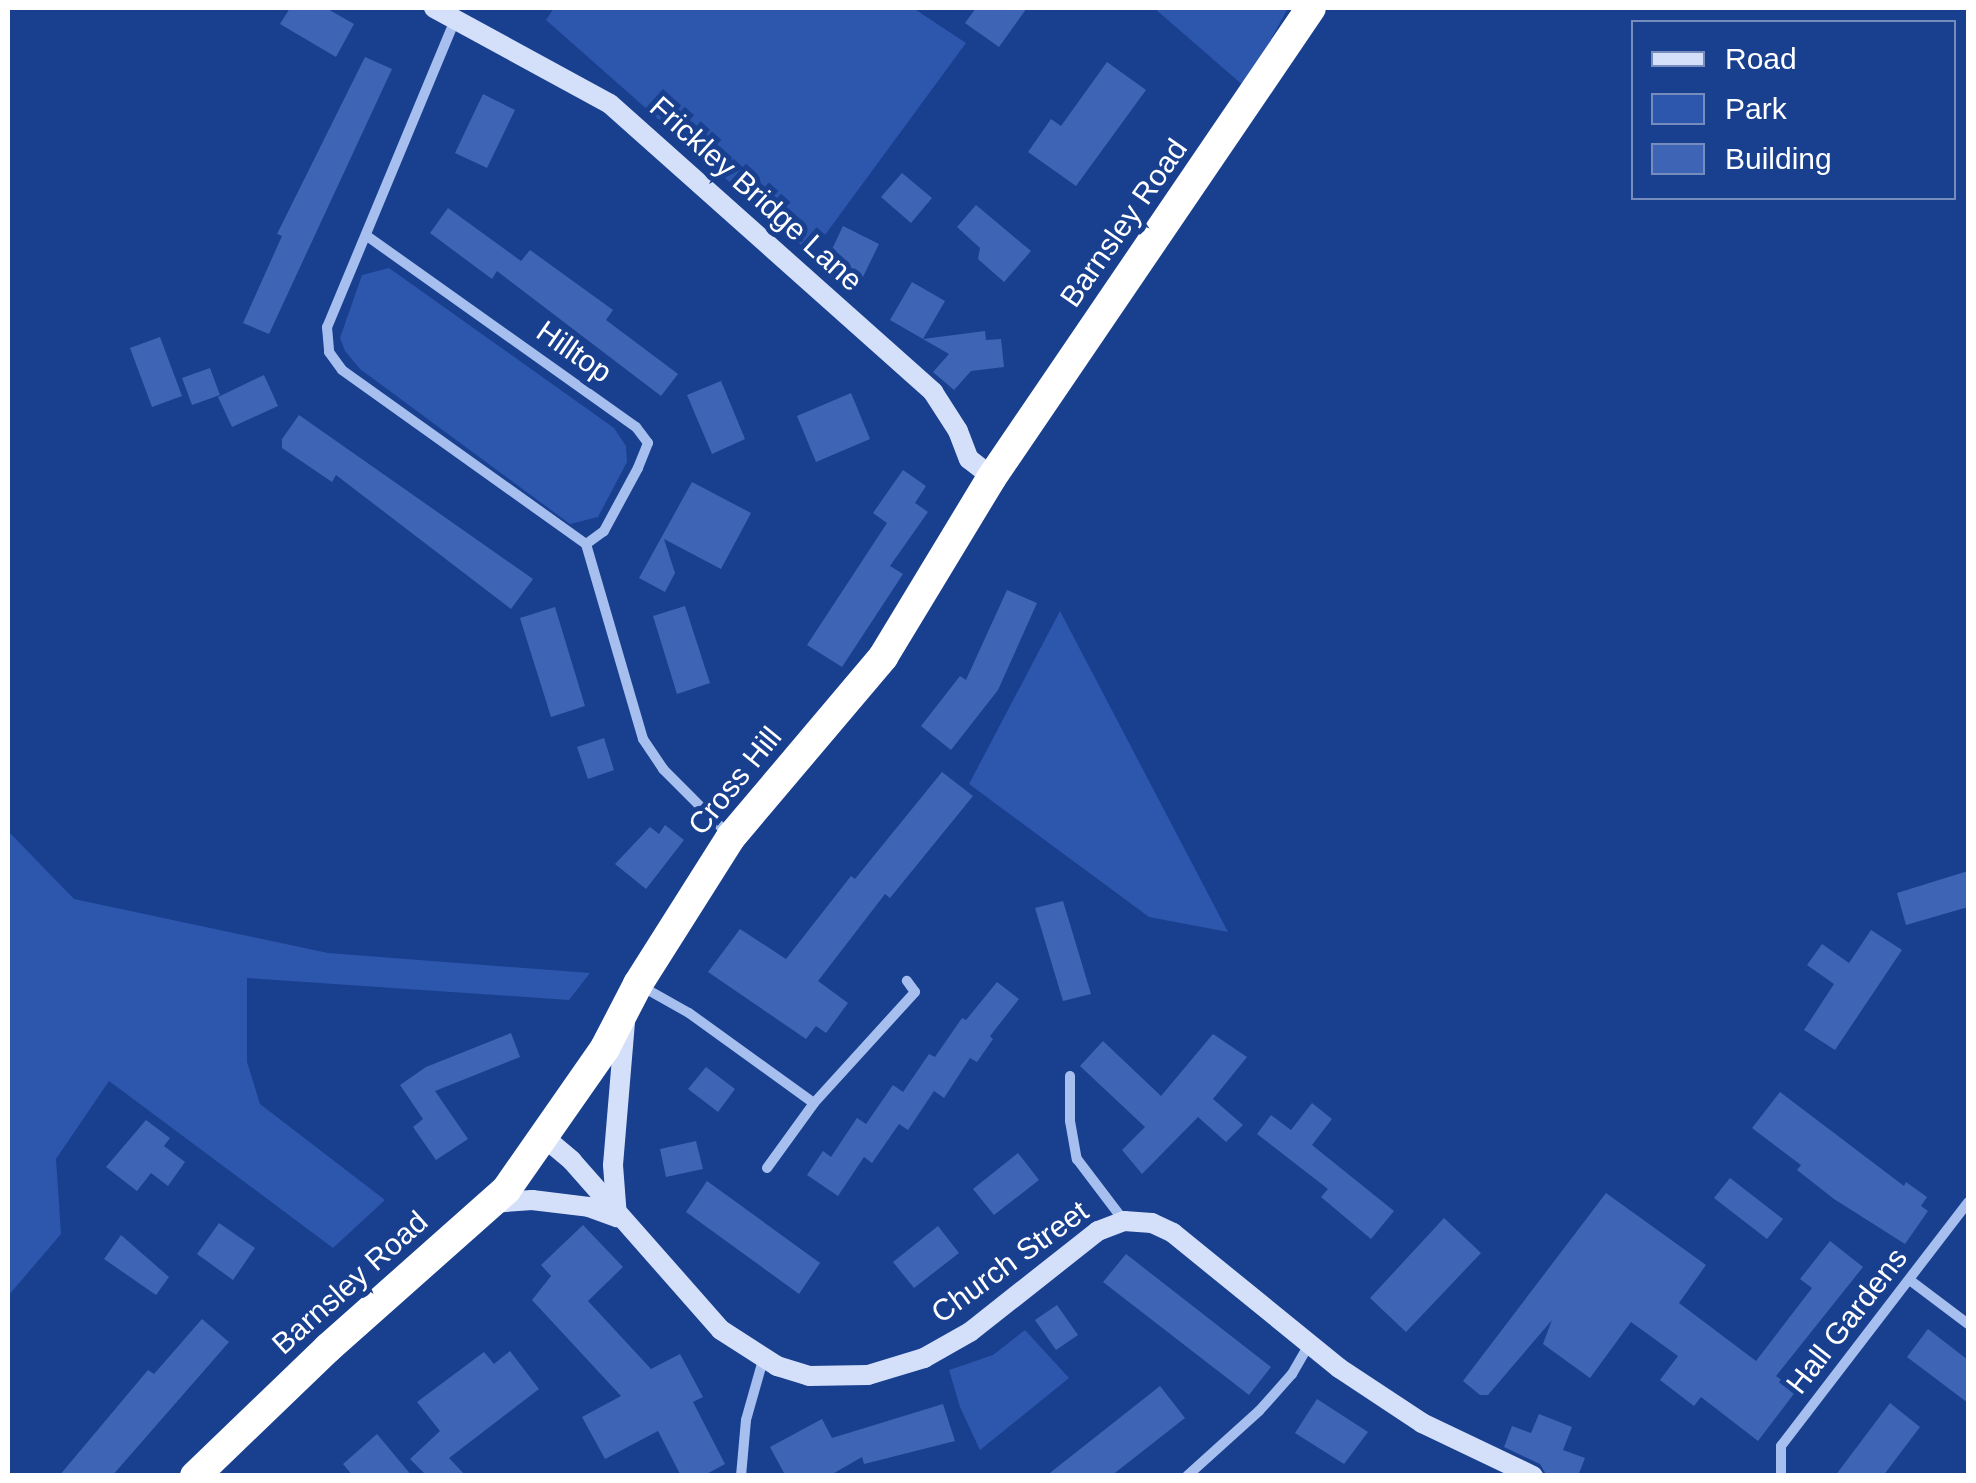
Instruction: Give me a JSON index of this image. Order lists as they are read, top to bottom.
{
  "streets": {
    "highway": ["Barnsley Road", "Cross Hill"],
    "street": [
      "Frickley Bridge Lane",
      "Hilltop",
      "Church Street",
      "Hall Gardens"
    ]
  },
  "crossings": [
    ["Frickley Bridge Lane", "Barnsley Road"],
    ["Frickley Bridge Lane", "Cross Hill"],
    ["Barnsley Road", "Cross Hill"],
    ["Barnsley Road", "Church Street"],
    ["Cross Hill", "Church Street"]
  ],
  "legend": ["Road", "Park", "Building"]
}
